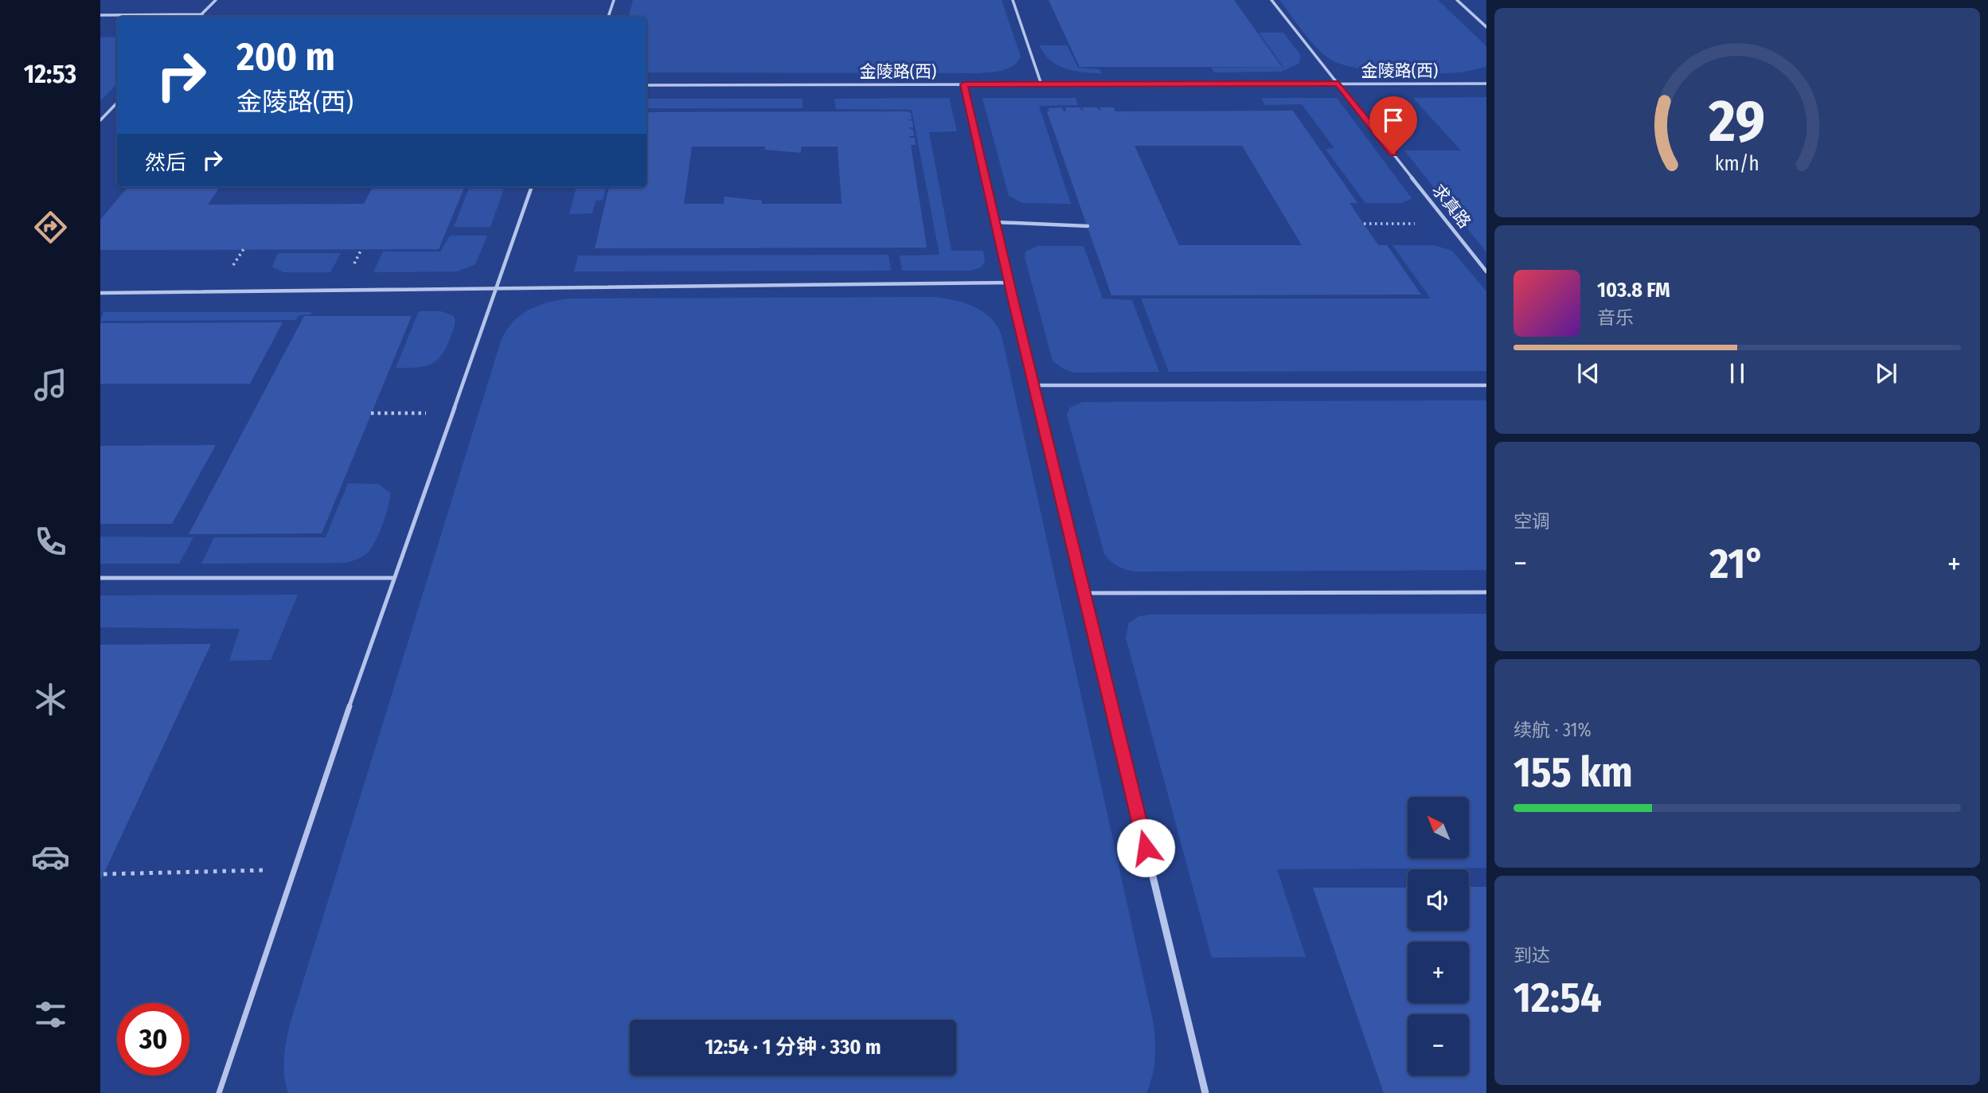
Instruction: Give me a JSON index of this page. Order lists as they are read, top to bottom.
{
  "streets": {
    "lane": ["金陵路(西)", "求真路"]
  },
  "crossings": [
    ["金陵路(西)", "求真路"]
  ],
  "north": "top left",
  "page": {
    "tabs": "12:53",
    "turn": ["200 m", "金陵路(西)"],
    "then": "然后",
    "song": ["103.8 FM", "音乐"],
    "tile": [
      "空调",
      ["续航 · 31%", "155 km"],
      ["到达", "12:54"]
    ],
    "heat": ["−", "21°", "+"],
    "map_buttons": ["+", "−"],
    "limit": "30",
    "trip": "12:54 · 1 分钟 · 330 m",
    "gauge": ["29", "km/h"]
  }
}
